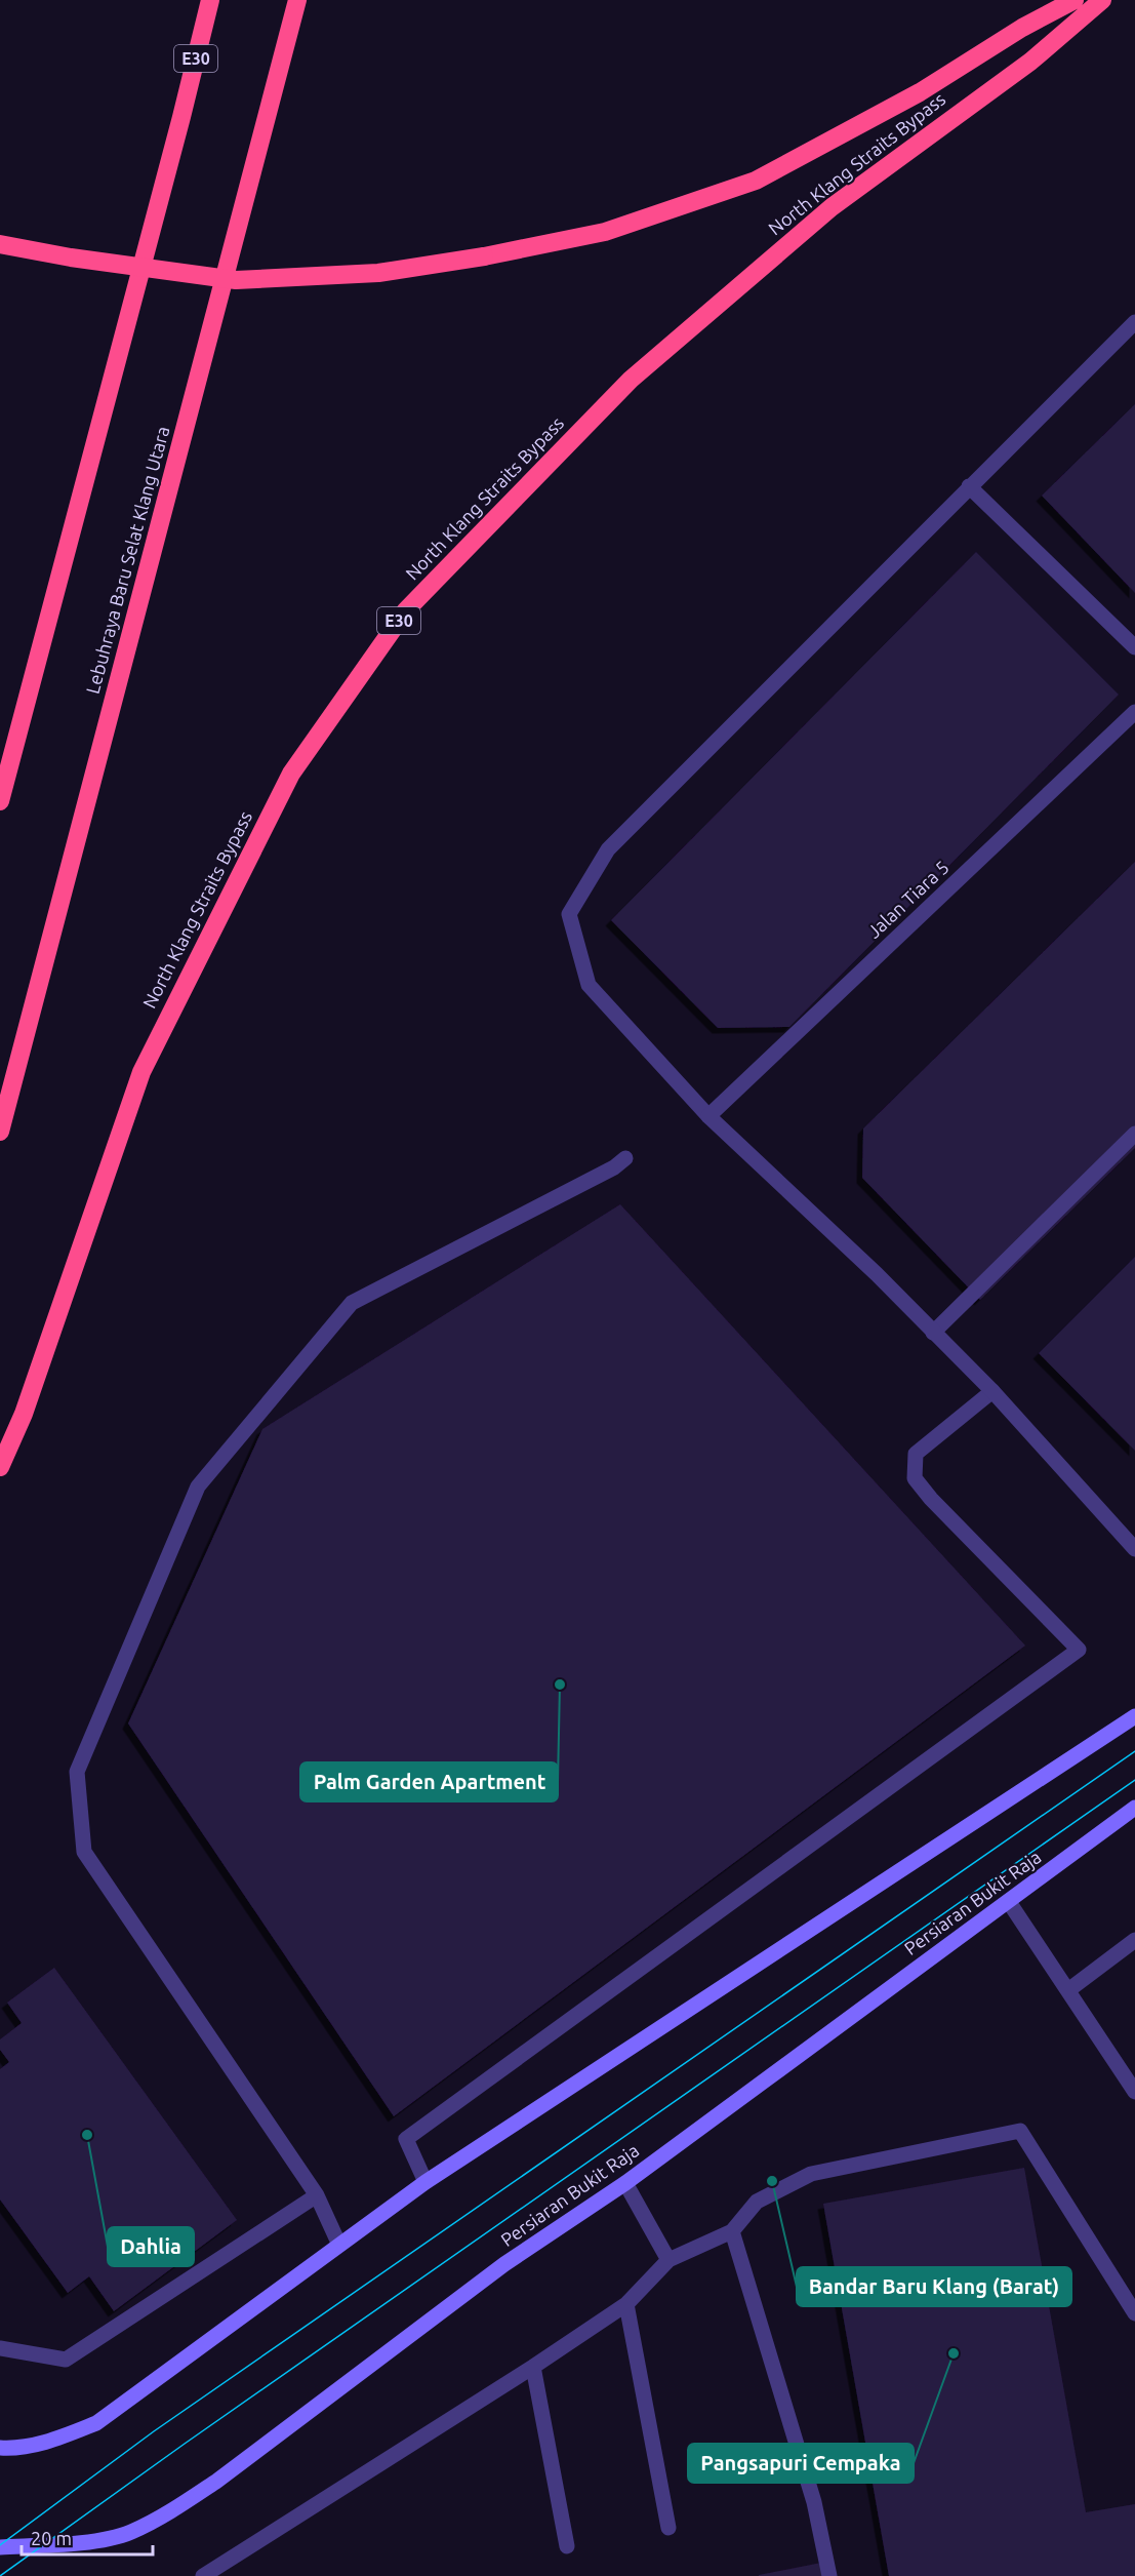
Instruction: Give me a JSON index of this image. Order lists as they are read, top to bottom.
{
  "streets": {
    "highway": ["E30", "North Klang Straits Bypass", "Lebuhraya Baru Selat Klang Utara"],
    "main road": ["Persiaran Bukit Raja"],
    "street": ["Jalan Tiara 5"]
  },
  "places": [
    "Palm Garden Apartment",
    "Dahlia",
    "Bandar Baru Klang (Barat)",
    "Pangsapuri Cempaka"
  ],
  "scale_bar": "20 m"
}
